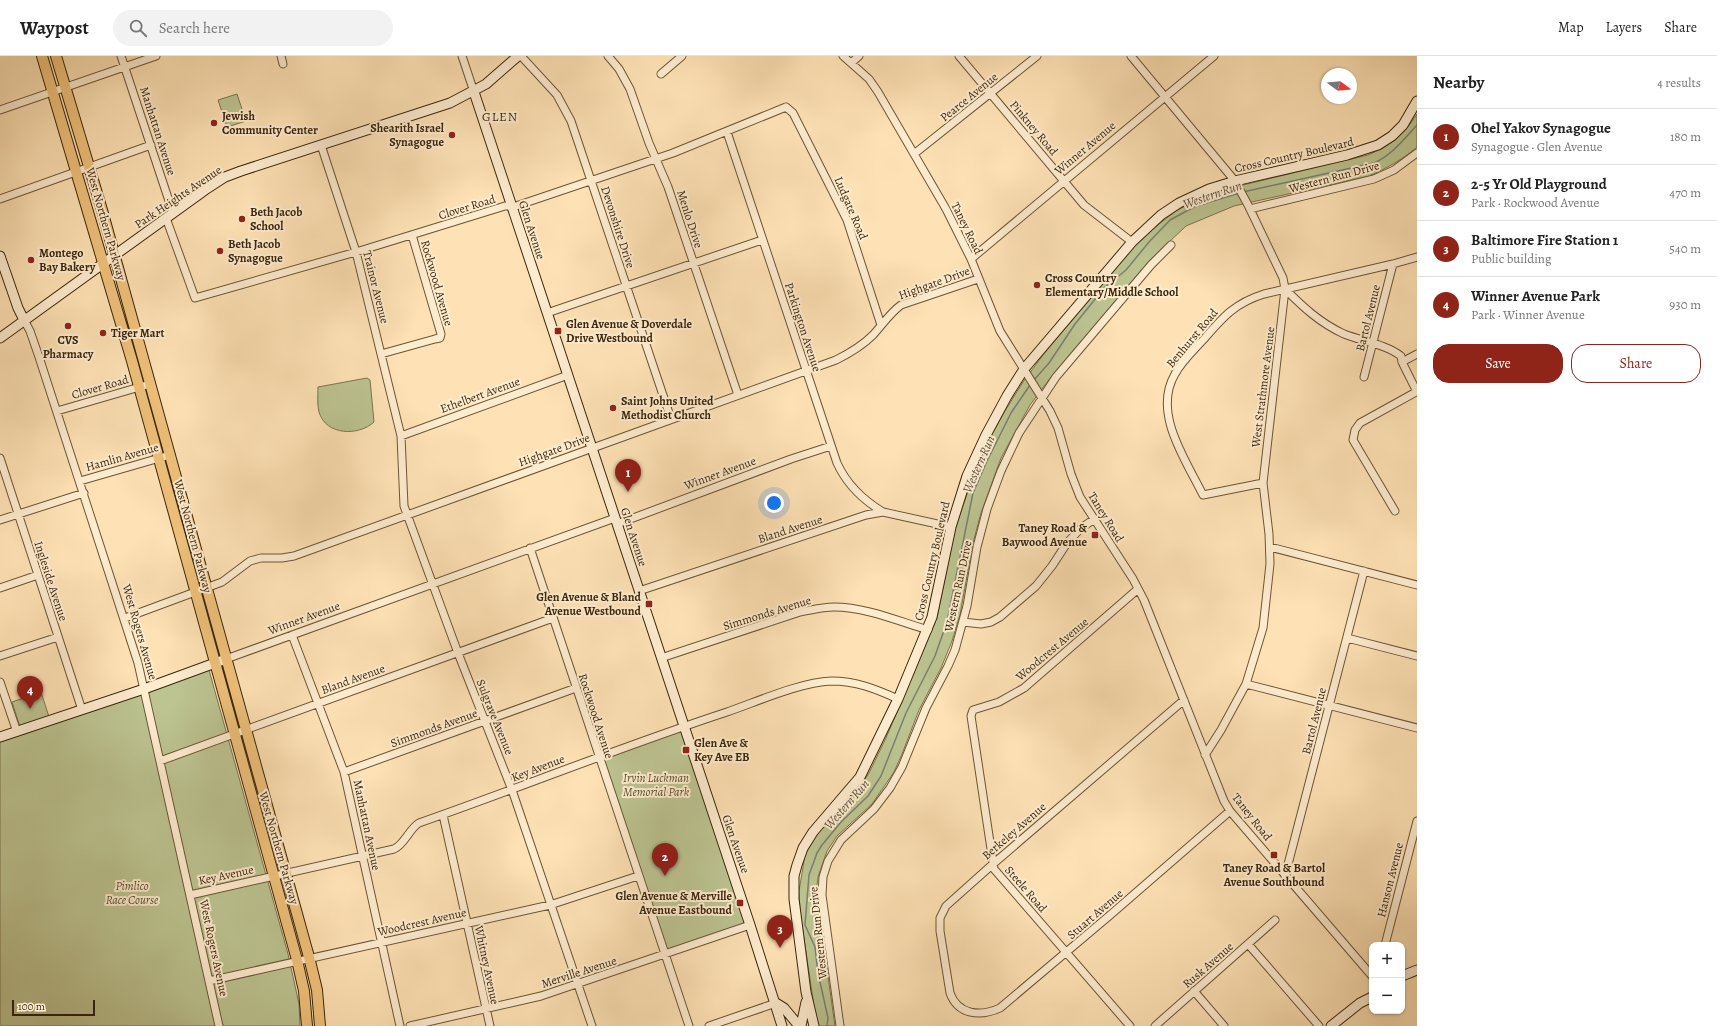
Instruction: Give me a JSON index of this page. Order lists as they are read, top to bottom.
{
  "streets": {
    "main road": [
      "Winner Avenue",
      "Cross Country Boulevard",
      "Park Heights Avenue",
      "West Northern Parkway",
      "Glen Avenue",
      "West Rogers Avenue"
    ],
    "street": [
      "Pearce Avenue",
      "Pinkney Road",
      "Manhattan Avenue",
      "Western Run Drive",
      "Clover Road",
      "Ludgate Road",
      "Menlo Drive",
      "Devonshire Drive",
      "Taney Road",
      "Rockwood Avenue",
      "Highgate Drive",
      "Trainor Avenue",
      "Bartol Avenue",
      "Parkington Avenue",
      "Benhurst Road",
      "West Strathmore Avenue",
      "Ethelbert Avenue",
      "Hamlin Avenue",
      "Bland Avenue",
      "Ingleside Avenue",
      "Simmonds Avenue",
      "Woodcrest Avenue",
      "Sulgrave Avenue",
      "Key Avenue",
      "Berkeley Avenue",
      "Hanson Avenue",
      "Steele Road",
      "Stuart Avenue",
      "Whitney Avenue",
      "Rusk Avenue",
      "Merville Avenue"
    ]
  },
  "crossings": [
    ["Pearce Avenue", "Pinkney Road"],
    ["Pearce Avenue", "Taney Road"],
    ["Pinkney Road", "Winner Avenue"],
    ["Pinkney Road", "Cross Country Boulevard"],
    ["Manhattan Avenue", "Winner Avenue"],
    ["Manhattan Avenue", "Park Heights Avenue"],
    ["Manhattan Avenue", "Clover Road"],
    ["Manhattan Avenue", "Bland Avenue"],
    ["Manhattan Avenue", "Simmonds Avenue"],
    ["Manhattan Avenue", "Woodcrest Avenue"],
    ["Manhattan Avenue", "Key Avenue"],
    ["Winner Avenue", "West Northern Parkway"],
    ["Winner Avenue", "Taney Road"],
    ["Winner Avenue", "Glen Avenue"],
    ["Winner Avenue", "Rockwood Avenue"],
    ["Winner Avenue", "Parkington Avenue"],
    ["Winner Avenue", "West Strathmore Avenue"],
    ["Winner Avenue", "Ingleside Avenue"],
    ["Winner Avenue", "West Rogers Avenue"],
    ["Winner Avenue", "Sulgrave Avenue"],
    ["Cross Country Boulevard", "Taney Road"],
    ["Cross Country Boulevard", "Glen Avenue"],
    ["Cross Country Boulevard", "West Strathmore Avenue"],
    ["Cross Country Boulevard", "Bland Avenue"],
    ["Cross Country Boulevard", "Simmonds Avenue"],
    ["Cross Country Boulevard", "Key Avenue"],
    ["Western Run Drive", "Taney Road"],
    ["Western Run Drive", "West Strathmore Avenue"],
    ["Park Heights Avenue", "West Northern Parkway"],
    ["Park Heights Avenue", "Devonshire Drive"],
    ["Park Heights Avenue", "Glen Avenue"],
    ["Park Heights Avenue", "Trainor Avenue"],
    ["Park Heights Avenue", "West Rogers Avenue"],
    ["Clover Road", "Ludgate Road"],
    ["Clover Road", "Menlo Drive"],
    ["Clover Road", "West Northern Parkway"],
    ["Clover Road", "Devonshire Drive"],
    ["Clover Road", "Glen Avenue"],
    ["Clover Road", "Rockwood Avenue"],
    ["Clover Road", "Trainor Avenue"],
    ["Clover Road", "Parkington Avenue"],
    ["Clover Road", "West Rogers Avenue"],
    ["Ludgate Road", "Highgate Drive"],
    ["Menlo Drive", "Highgate Drive"],
    ["West Northern Parkway", "Highgate Drive"],
    ["West Northern Parkway", "Hamlin Avenue"],
    ["West Northern Parkway", "Bland Avenue"],
    ["West Northern Parkway", "Woodcrest Avenue"],
    ["West Northern Parkway", "Key Avenue"],
    ["Devonshire Drive", "Highgate Drive"],
    ["Taney Road", "Highgate Drive"],
    ["Taney Road", "Bartol Avenue"],
    ["Taney Road", "West Strathmore Avenue"],
    ["Taney Road", "Woodcrest Avenue"],
    ["Taney Road", "Berkeley Avenue"],
    ["Taney Road", "Stuart Avenue"],
    ["Glen Avenue", "Highgate Drive"],
    ["Glen Avenue", "Ethelbert Avenue"],
    ["Glen Avenue", "Bland Avenue"],
    ["Glen Avenue", "Simmonds Avenue"],
    ["Glen Avenue", "Key Avenue"],
    ["Glen Avenue", "Merville Avenue"],
    ["Rockwood Avenue", "Trainor Avenue"],
    ["Rockwood Avenue", "Bland Avenue"],
    ["Rockwood Avenue", "Simmonds Avenue"],
    ["Rockwood Avenue", "Woodcrest Avenue"],
    ["Rockwood Avenue", "Key Avenue"],
    ["Rockwood Avenue", "Merville Avenue"],
    ["Highgate Drive", "Parkington Avenue"],
    ["Highgate Drive", "West Rogers Avenue"],
    ["Highgate Drive", "Sulgrave Avenue"],
    ["Trainor Avenue", "Ethelbert Avenue"],
    ["Trainor Avenue", "Sulgrave Avenue"],
    ["Bartol Avenue", "Benhurst Road"],
    ["Parkington Avenue", "Bland Avenue"],
    ["Benhurst Road", "West Strathmore Avenue"],
    ["Ethelbert Avenue", "Sulgrave Avenue"],
    ["Hamlin Avenue", "West Rogers Avenue"],
    ["Bland Avenue", "West Rogers Avenue"],
    ["Bland Avenue", "Sulgrave Avenue"],
    ["Simmonds Avenue", "Sulgrave Avenue"],
    ["West Rogers Avenue", "Woodcrest Avenue"],
    ["West Rogers Avenue", "Key Avenue"],
    ["Woodcrest Avenue", "Sulgrave Avenue"],
    ["Woodcrest Avenue", "Steele Road"],
    ["Woodcrest Avenue", "Whitney Avenue"],
    ["Sulgrave Avenue", "Key Avenue"],
    ["Sulgrave Avenue", "Merville Avenue"],
    ["Key Avenue", "Whitney Avenue"],
    ["Berkeley Avenue", "Steele Road"],
    ["Berkeley Avenue", "Stuart Avenue"],
    ["Steele Road", "Stuart Avenue"],
    ["Whitney Avenue", "Merville Avenue"]
  ],
  "districts": ["GLEN"],
  "water": ["Western Run"],
  "parks": ["Irvin Luckman Memorial Park", "Pimlico Race Course"],
  "places": {
    "other": [
      "Jewish Community Center",
      "Shearith Israel Synagogue",
      "Beth Jacob School",
      "Beth Jacob Synagogue",
      "Montego Bay Bakery",
      "Cross Country Elementary/Middle School",
      "CVS Pharmacy",
      "Tiger Mart",
      "Saint Johns United Methodist Church"
    ],
    "transit": [
      "Glen Avenue & Doverdale Drive Westbound",
      "Taney Road & Baywood Avenue",
      "Glen Avenue & Bland Avenue Westbound",
      "Glen Ave & Key Ave EB",
      "Taney Road & Bartol Avenue Southbound",
      "Glen Avenue & Merville Avenue Eastbound"
    ]
  },
  "scale_bar": "100 m",
  "north": "right",
  "page": {
    "header": "Waypost",
    "search": "Search here",
    "nav": ["Map", "Layers", "Share"],
    "heading": ["Nearby", "4 results"],
    "list": [
      {
        "mark": "1",
        "name": "Ohel Yakov Synagogue",
        "note": "Synagogue · Glen Avenue",
        "value": "180 m"
      },
      {
        "mark": "2",
        "name": "2-5 Yr Old Playground",
        "note": "Park · Rockwood Avenue",
        "value": "470 m"
      },
      {
        "mark": "3",
        "name": "Baltimore Fire Station 1",
        "note": "Public building",
        "value": "540 m"
      },
      {
        "mark": "4",
        "name": "Winner Avenue Park",
        "note": "Park · Winner Avenue",
        "value": "930 m"
      }
    ],
    "buttons": ["Save", "Share"],
    "pins": [
      "1",
      "4",
      "2",
      "3"
    ],
    "map_buttons": ["+", "−"],
    "scale": "100 m"
  }
}
